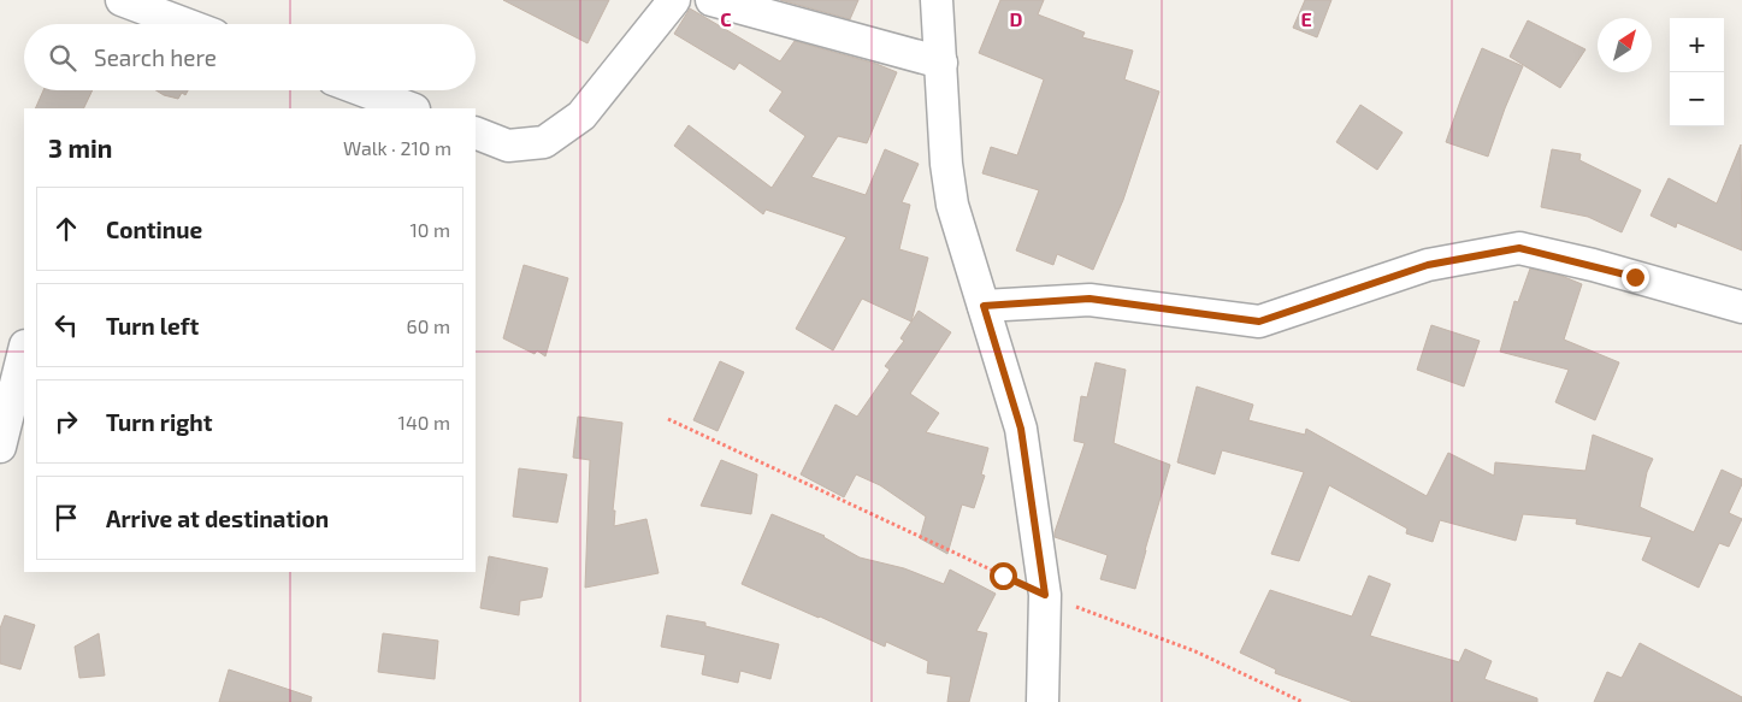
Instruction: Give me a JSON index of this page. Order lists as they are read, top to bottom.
{
  "north": "top right",
  "page": {
    "map_buttons": ["+", "−"],
    "search": "Search here",
    "heading": ["3 min", "Walk · 210 m"],
    "list": [
      ["Continue", "10 m"],
      ["Turn left", "60 m"],
      ["Turn right", "140 m"],
      "Arrive at destination"
    ]
  },
  "grid": {
    "columns": ["C", "D", "E"]
  }
}
